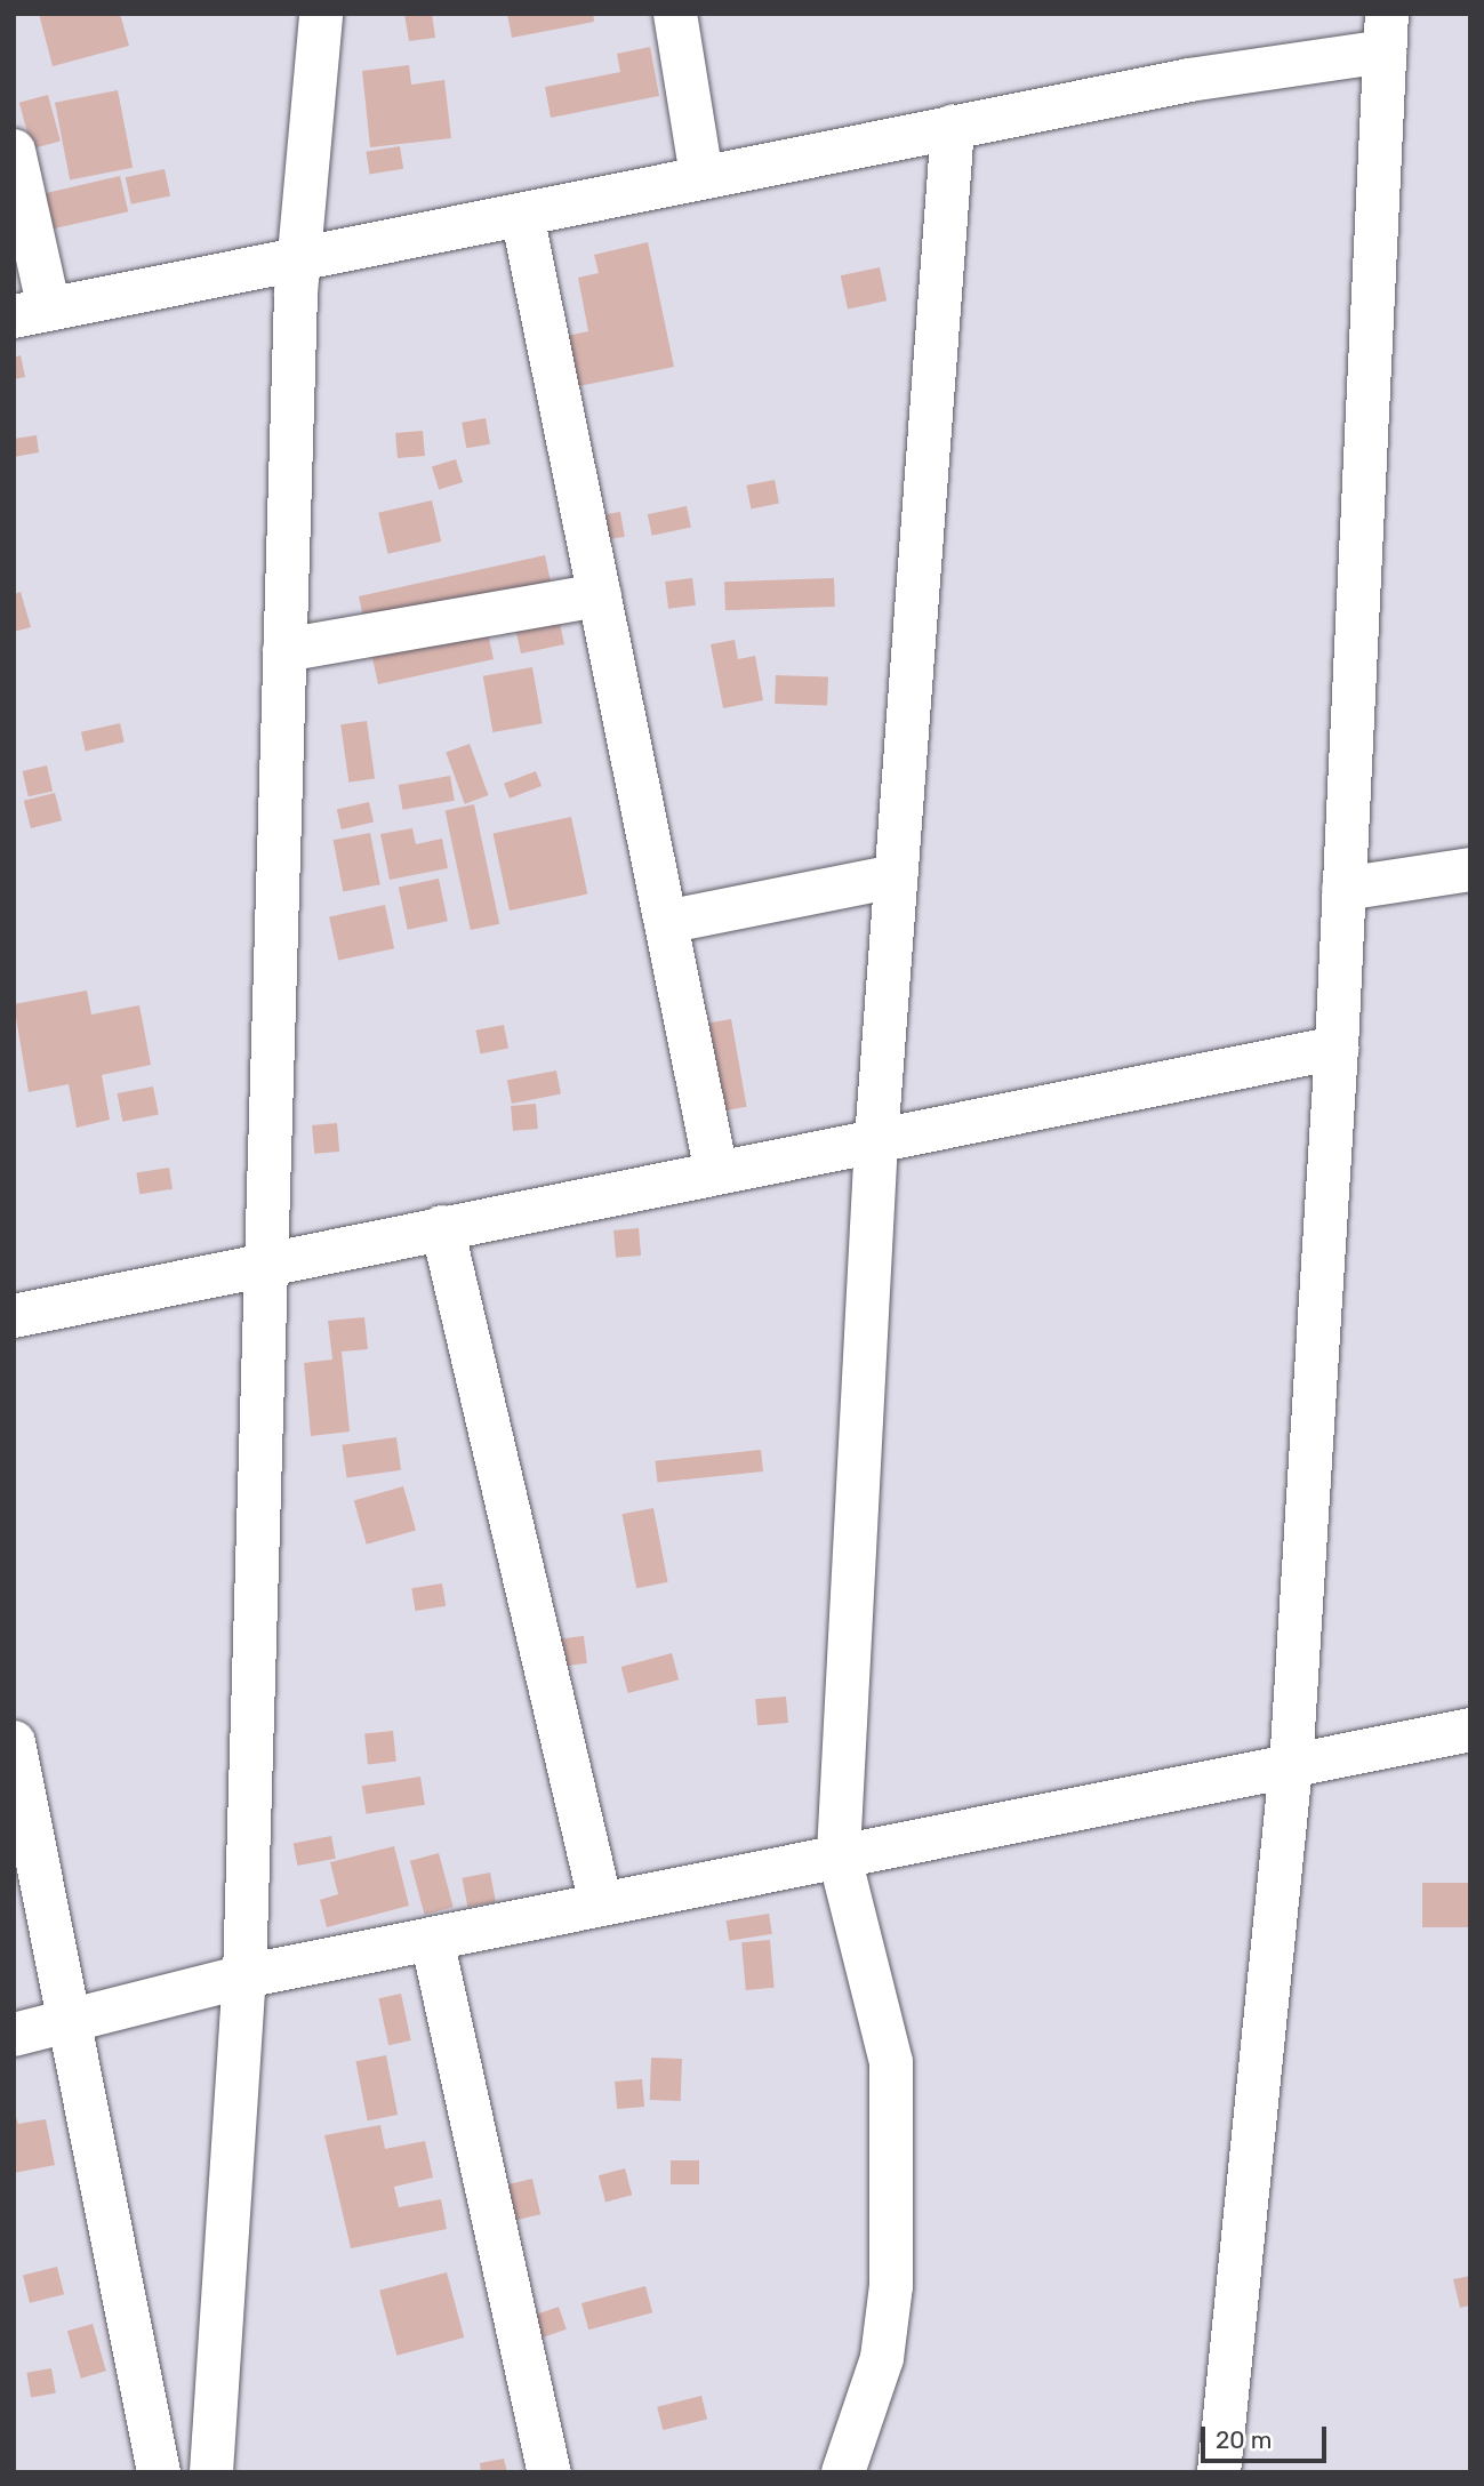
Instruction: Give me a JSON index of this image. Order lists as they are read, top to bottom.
{
  "scale_bar": "20 m"
}
